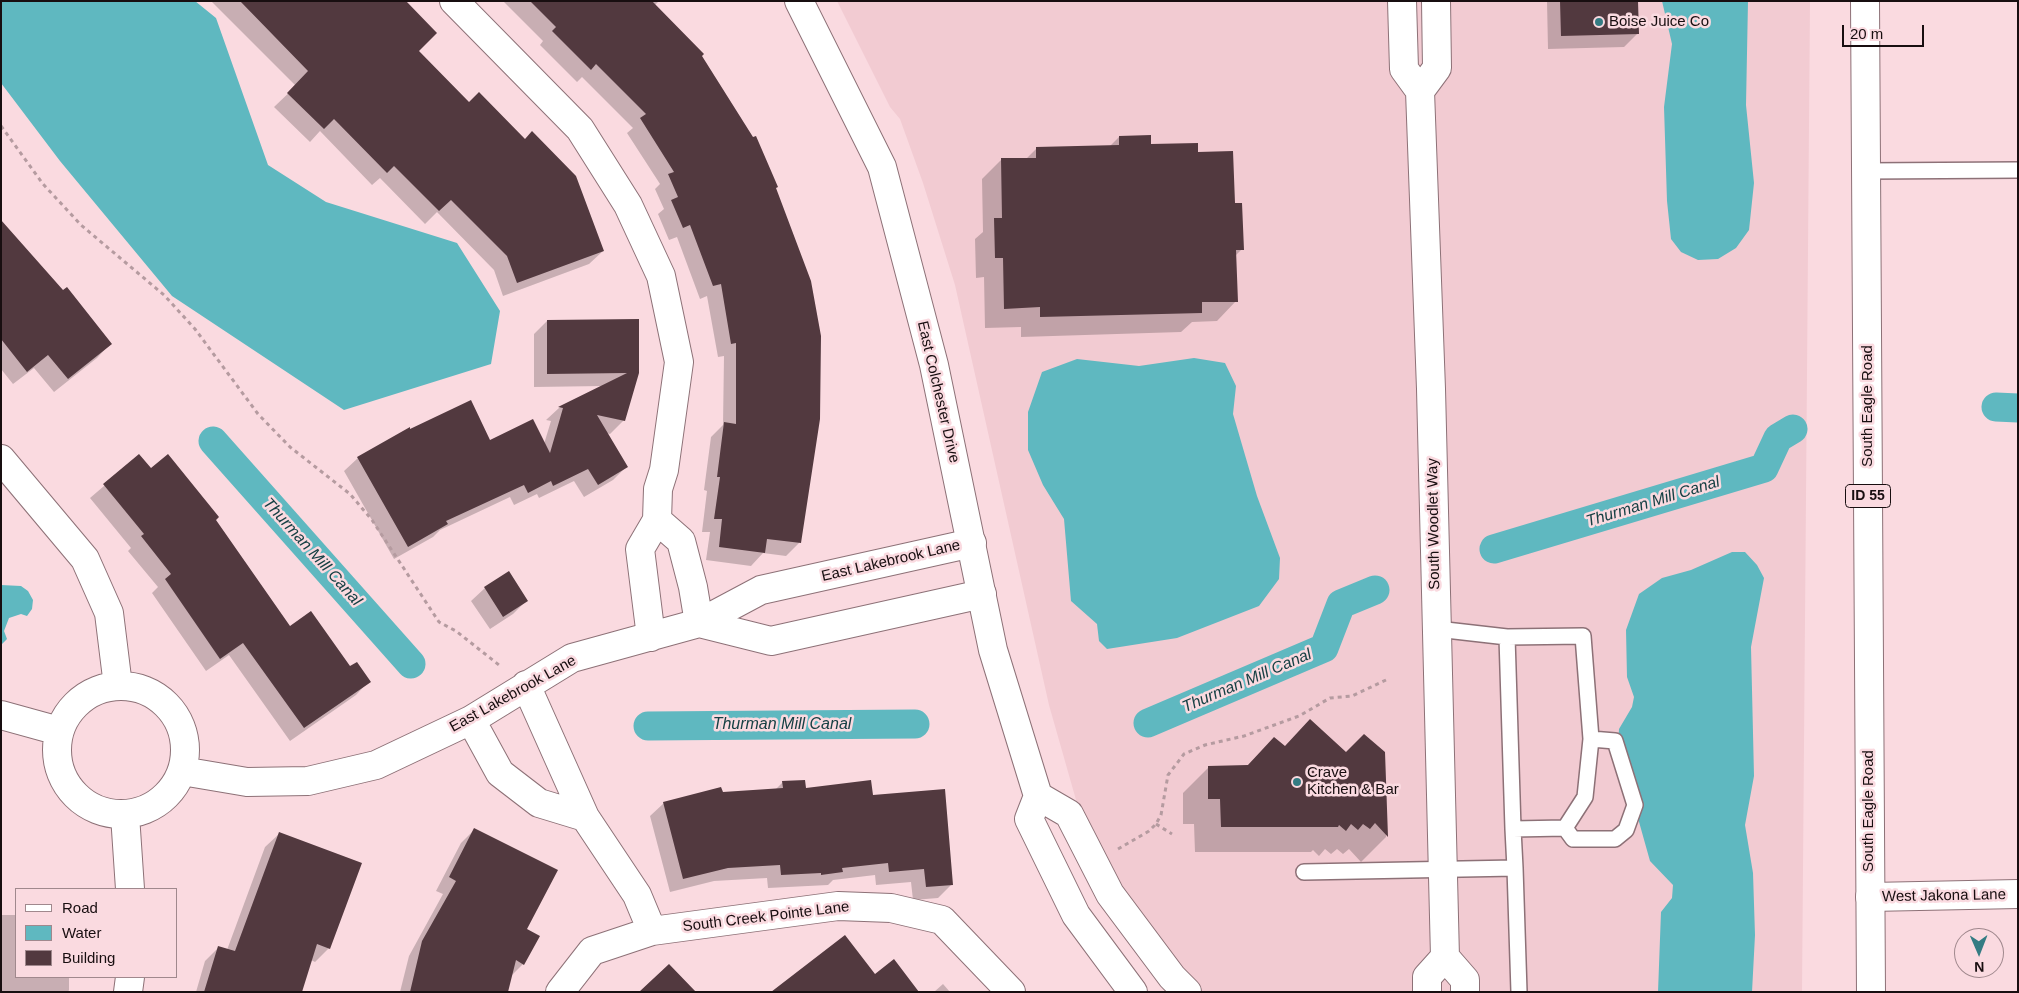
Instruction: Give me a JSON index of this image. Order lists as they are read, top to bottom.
{
  "streets": {
    "main road": [
      "East Colchester Drive",
      "South Eagle Road",
      "ID 55",
      "South Woodlet Way",
      "East Lakebrook Lane",
      "West Jakona Lane",
      "South Creek Pointe Lane"
    ]
  },
  "crossings": [
    ["East Colchester Drive", "East Lakebrook Lane"],
    ["South Eagle Road", "West Jakona Lane"]
  ],
  "water": ["Thurman Mill Canal"],
  "places": ["Boise Juice Co", "Crave Kitchen & Bar"],
  "legend": ["Road", "Water", "Building"],
  "scale_bar": "20 m",
  "north": "bottom"
}
